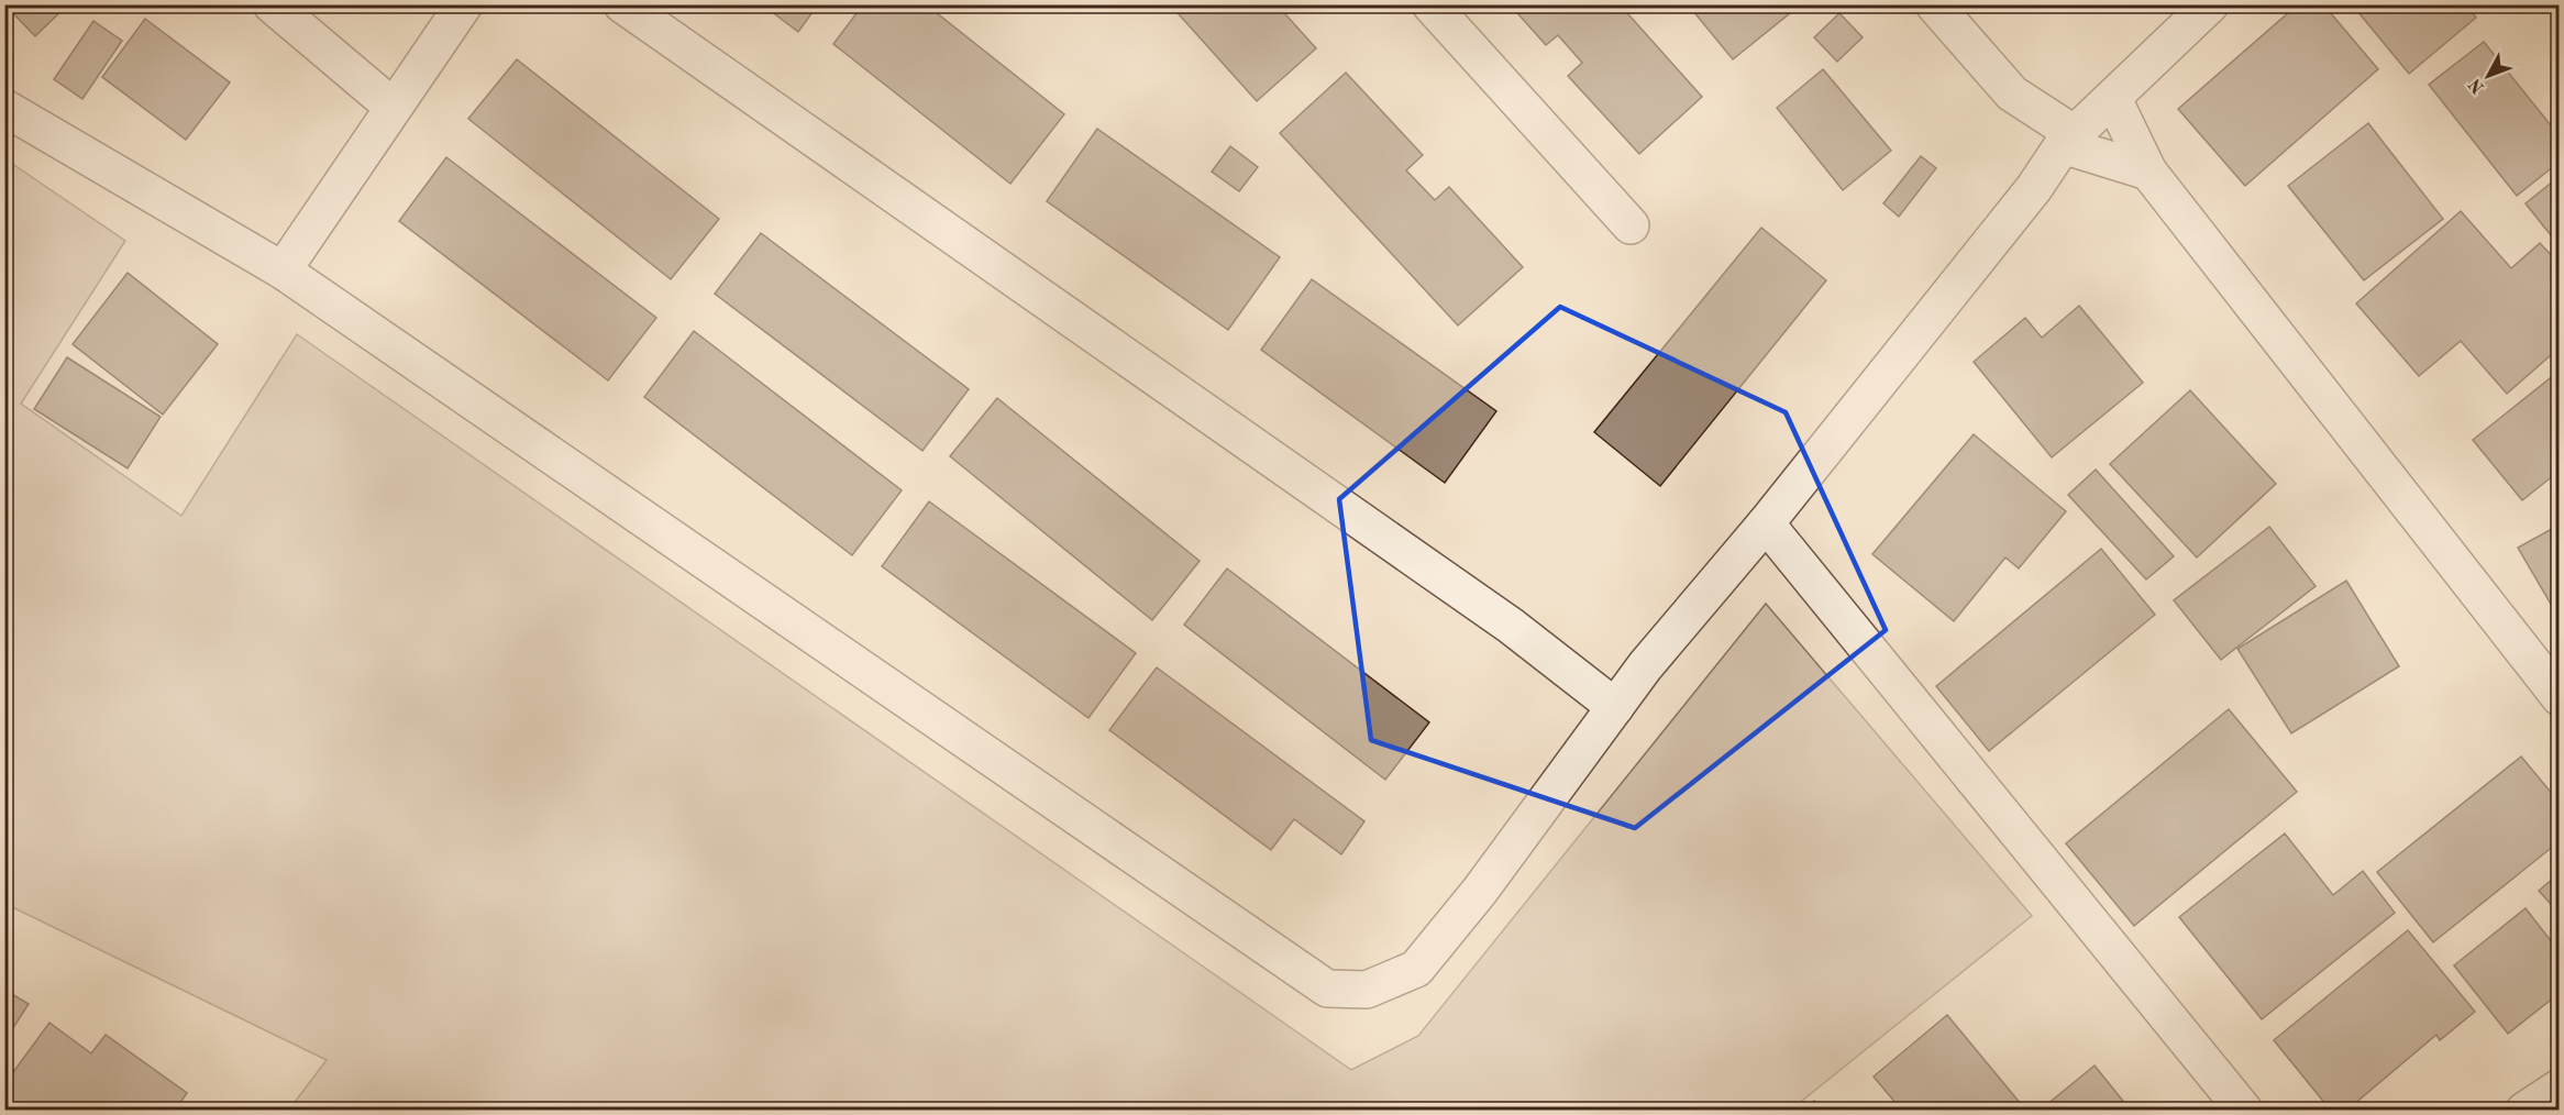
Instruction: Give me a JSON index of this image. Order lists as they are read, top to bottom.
{
  "north": "bottom left"
}
